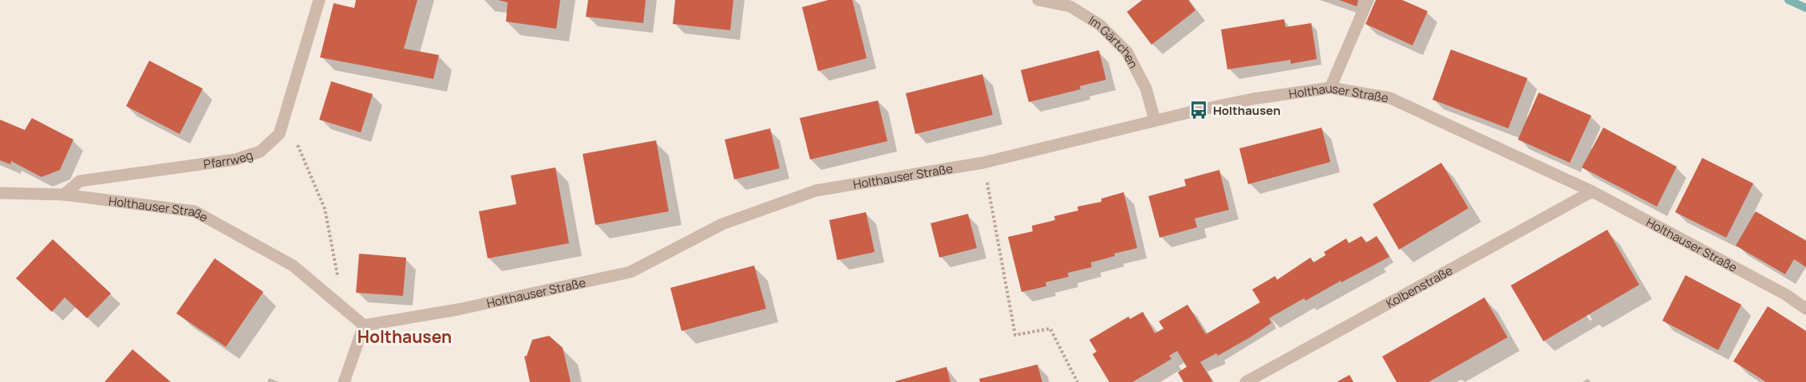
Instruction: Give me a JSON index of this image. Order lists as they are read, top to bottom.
{
  "streets": {
    "street": [
      "Im Gärtchen",
      "Holthauser Straße",
      "Pfarrweg",
      "Kolbenstraße"
    ]
  },
  "crossings": [
    ["Im Gärtchen", "Holthauser Straße"],
    ["Holthauser Straße", "Pfarrweg"],
    ["Holthauser Straße", "Kolbenstraße"]
  ],
  "districts": ["Holthausen"],
  "places": {
    "bus stop": ["Holthausen"]
  }
}
